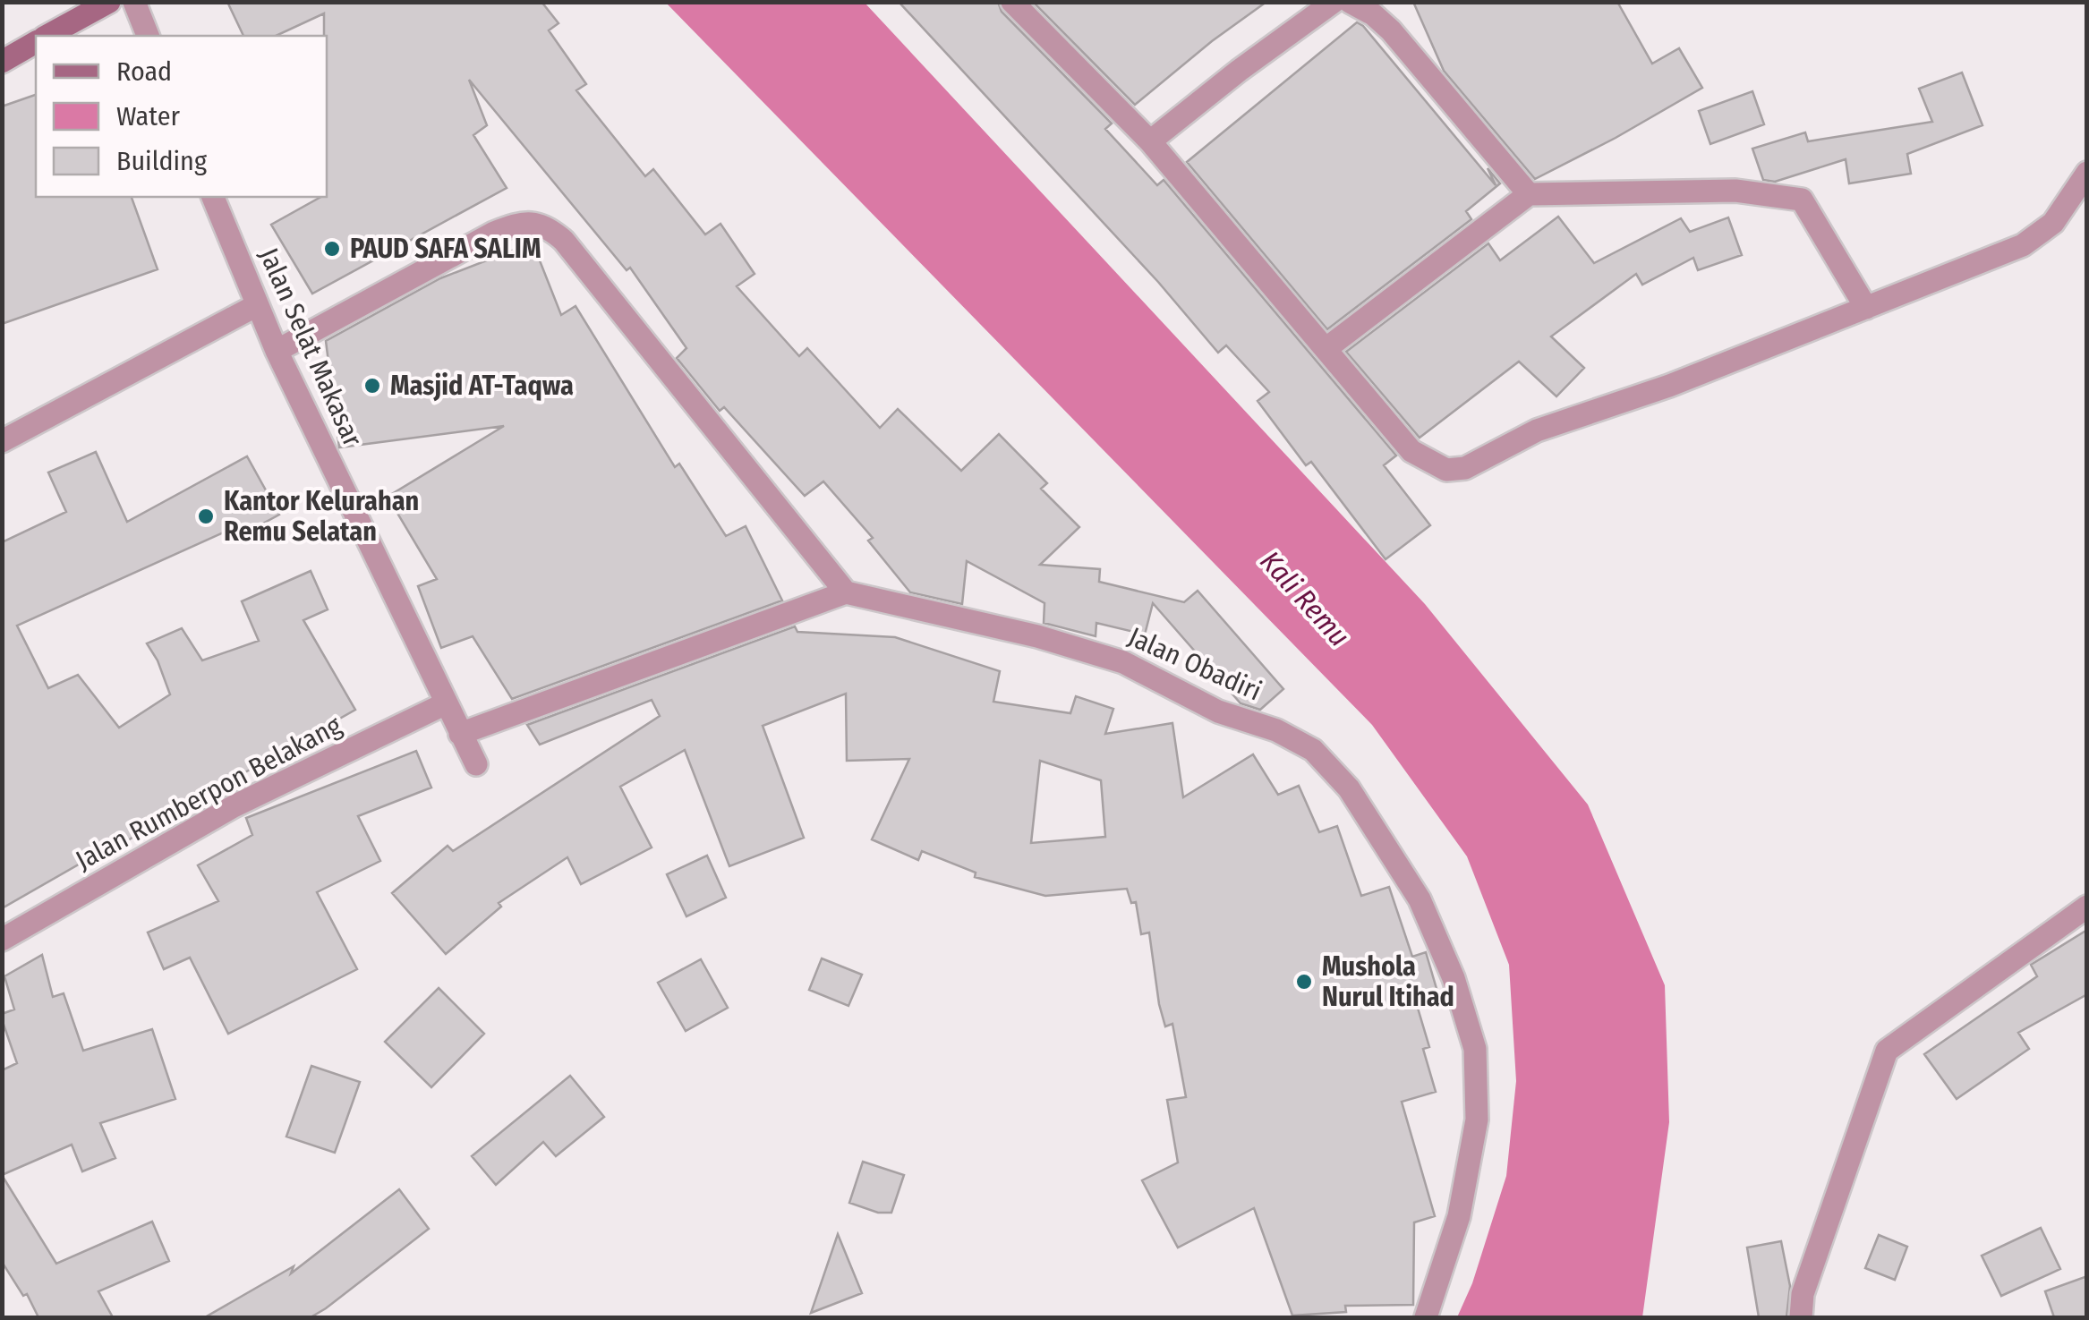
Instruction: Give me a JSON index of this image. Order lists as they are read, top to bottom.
{
  "streets": {
    "street": ["Jalan Selat Makasar", "Jalan Obadiri", "Jalan Rumberpon Belakang"]
  },
  "crossings": [
    ["Jalan Selat Makasar", "Jalan Rumberpon Belakang"]
  ],
  "water": ["Kali Remu"],
  "places": [
    "PAUD SAFA SALIM",
    "Masjid AT-Taqwa",
    "Kantor Kelurahan Remu Selatan",
    "Mushola Nurul Itihad"
  ],
  "legend": ["Road", "Water", "Building"]
}
